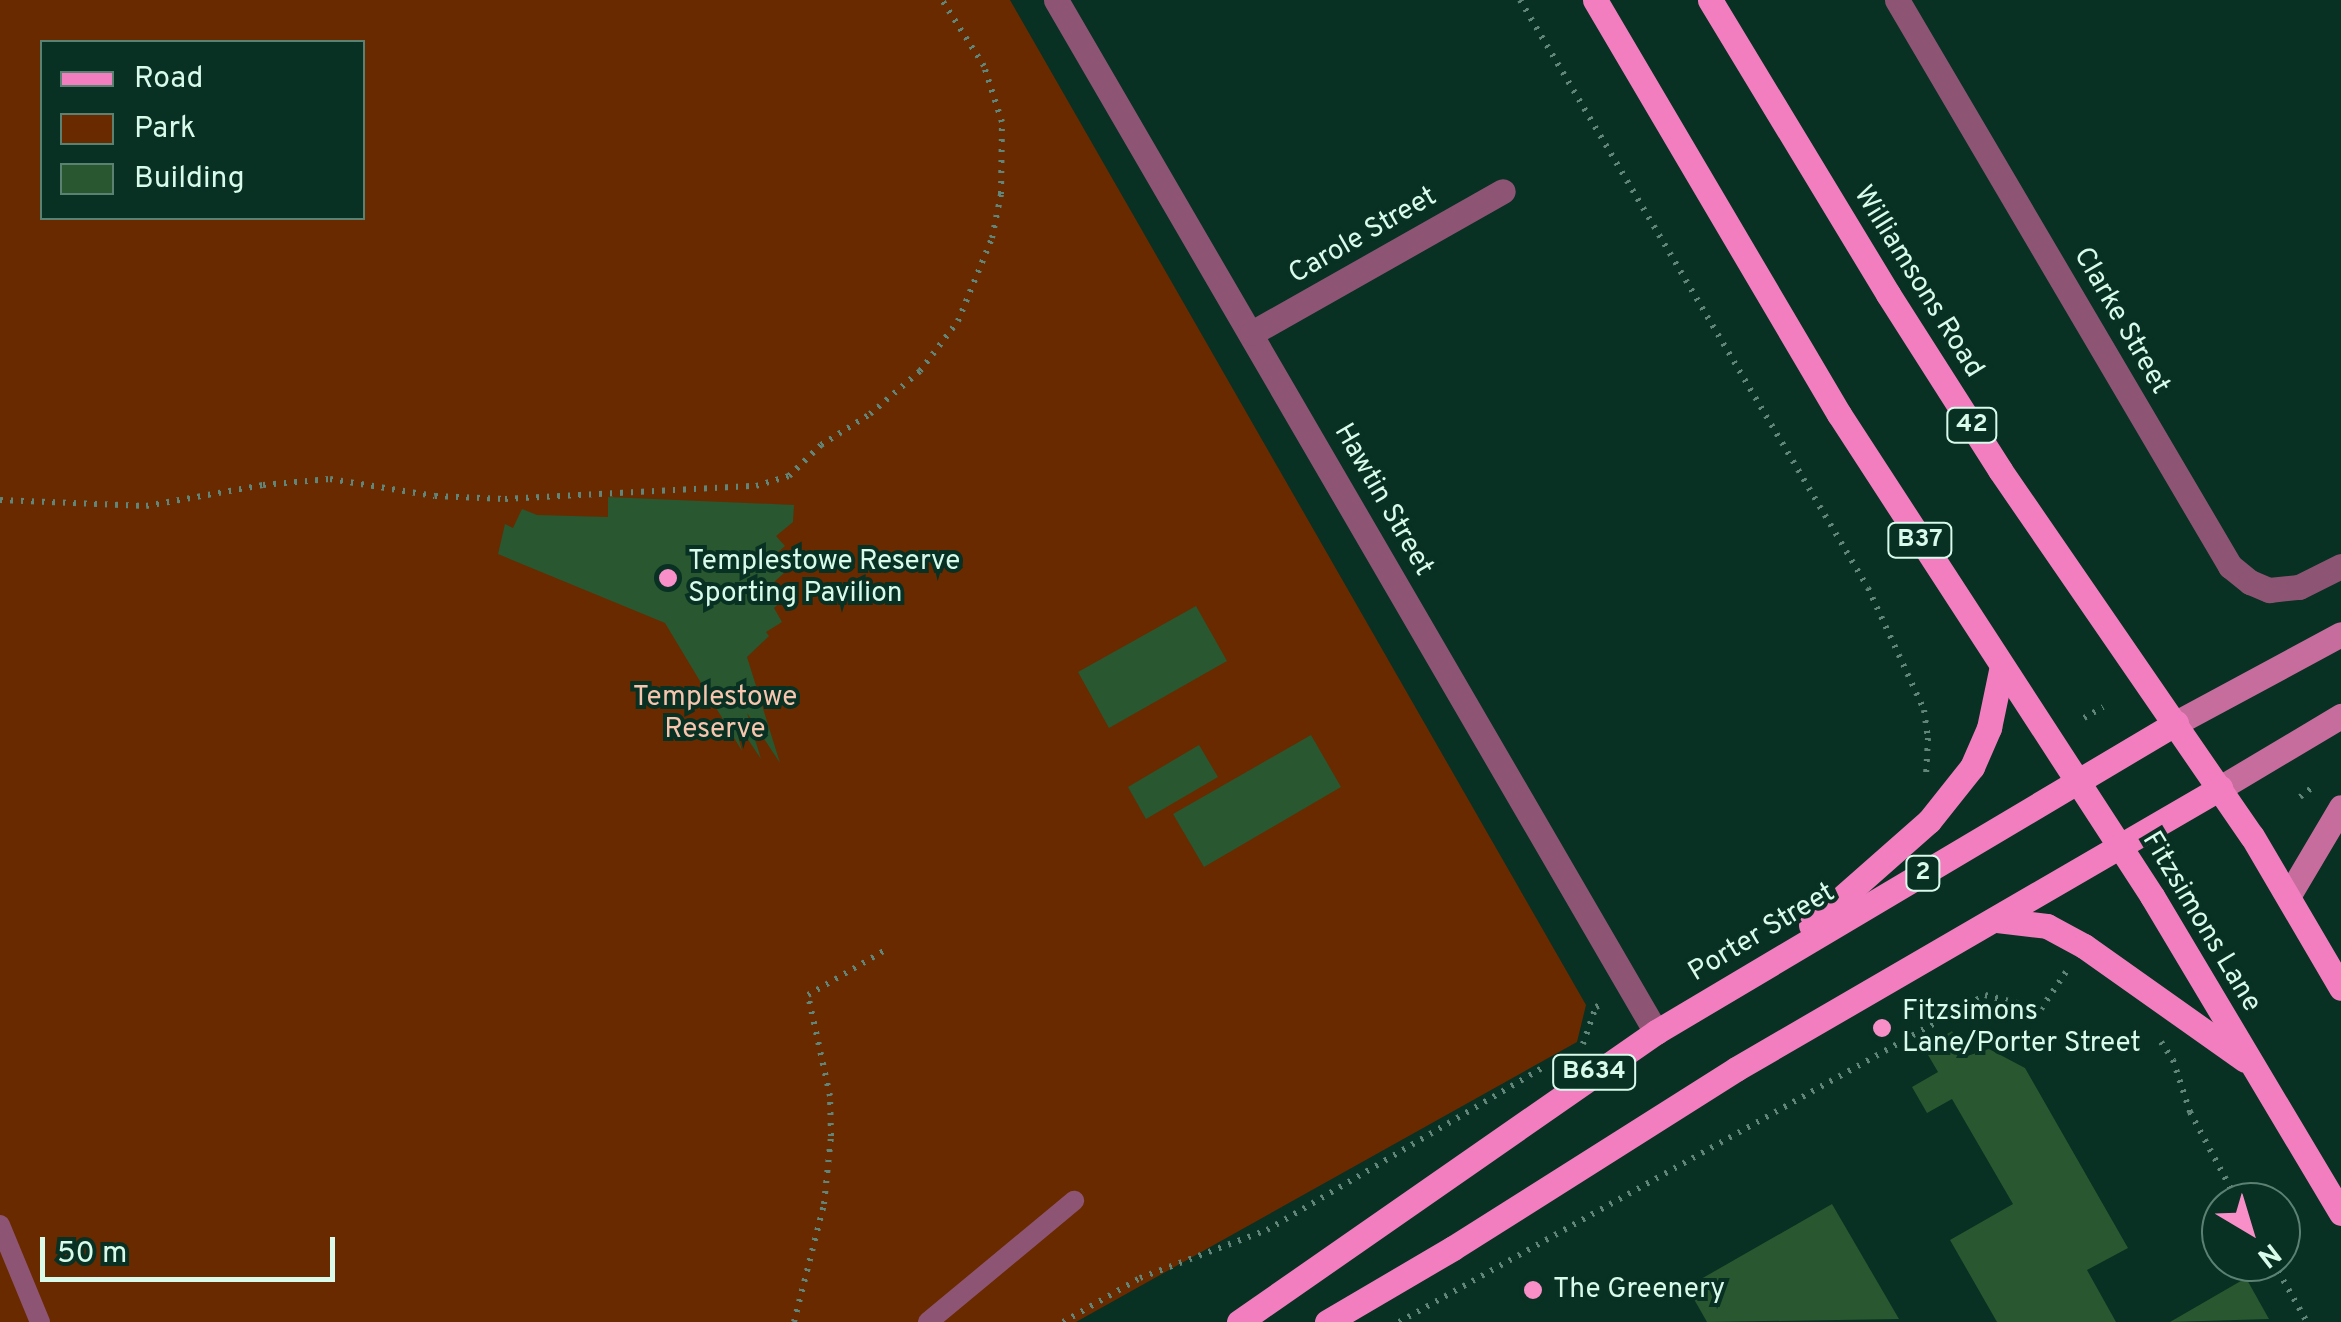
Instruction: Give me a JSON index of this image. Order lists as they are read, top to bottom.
{
  "streets": {
    "main road": [
      "Williamsons Road",
      "42",
      "B37",
      "2",
      "Fitzsimons Lane",
      "Porter Street",
      "B634"
    ],
    "street": ["Carole Street", "Clarke Street", "Hawtin Street"]
  },
  "crossings": [
    ["Carole Street", "Hawtin Street"],
    ["Williamsons Road", "Porter Street"],
    ["Hawtin Street", "Porter Street"],
    ["B37", "Fitzsimons Lane"],
    ["Fitzsimons Lane", "Porter Street"]
  ],
  "parks": ["Templestowe Reserve"],
  "places": ["Templestowe Reserve Sporting Pavilion", "Fitzsimons Lane/Porter Street", "The Greenery"],
  "legend": ["Road", "Park", "Building"],
  "scale_bar": "50 m",
  "north": "bottom right"
}
